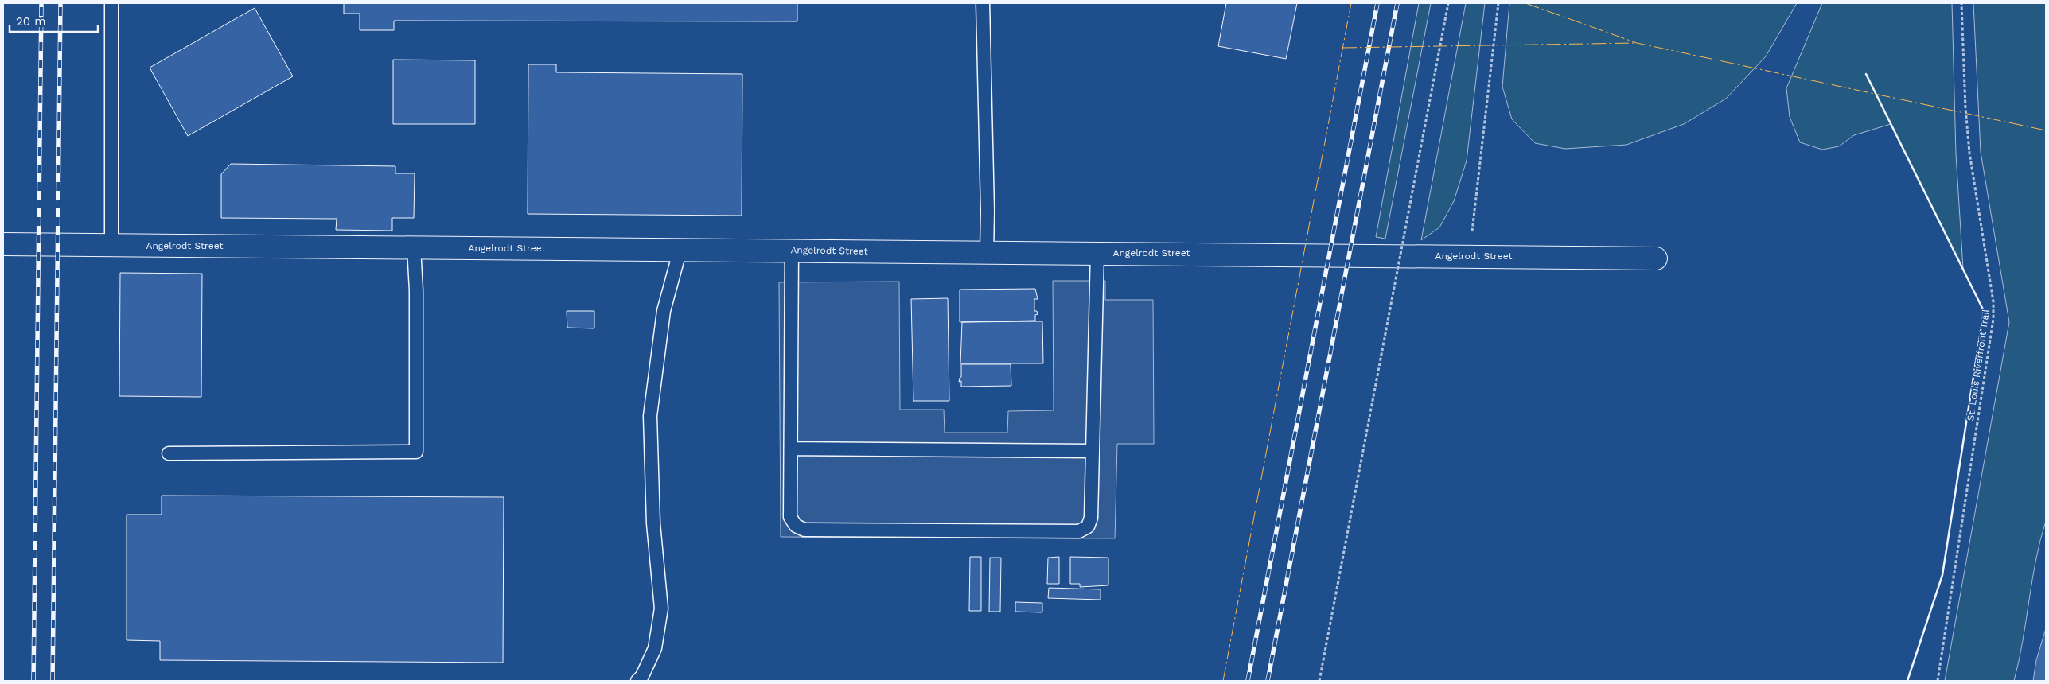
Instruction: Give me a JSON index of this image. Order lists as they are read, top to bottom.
{
  "streets": {
    "street": ["Angelrodt Street"],
    "path": ["St. Louis Riverfront Trail"]
  },
  "scale_bar": "20 m"
}
